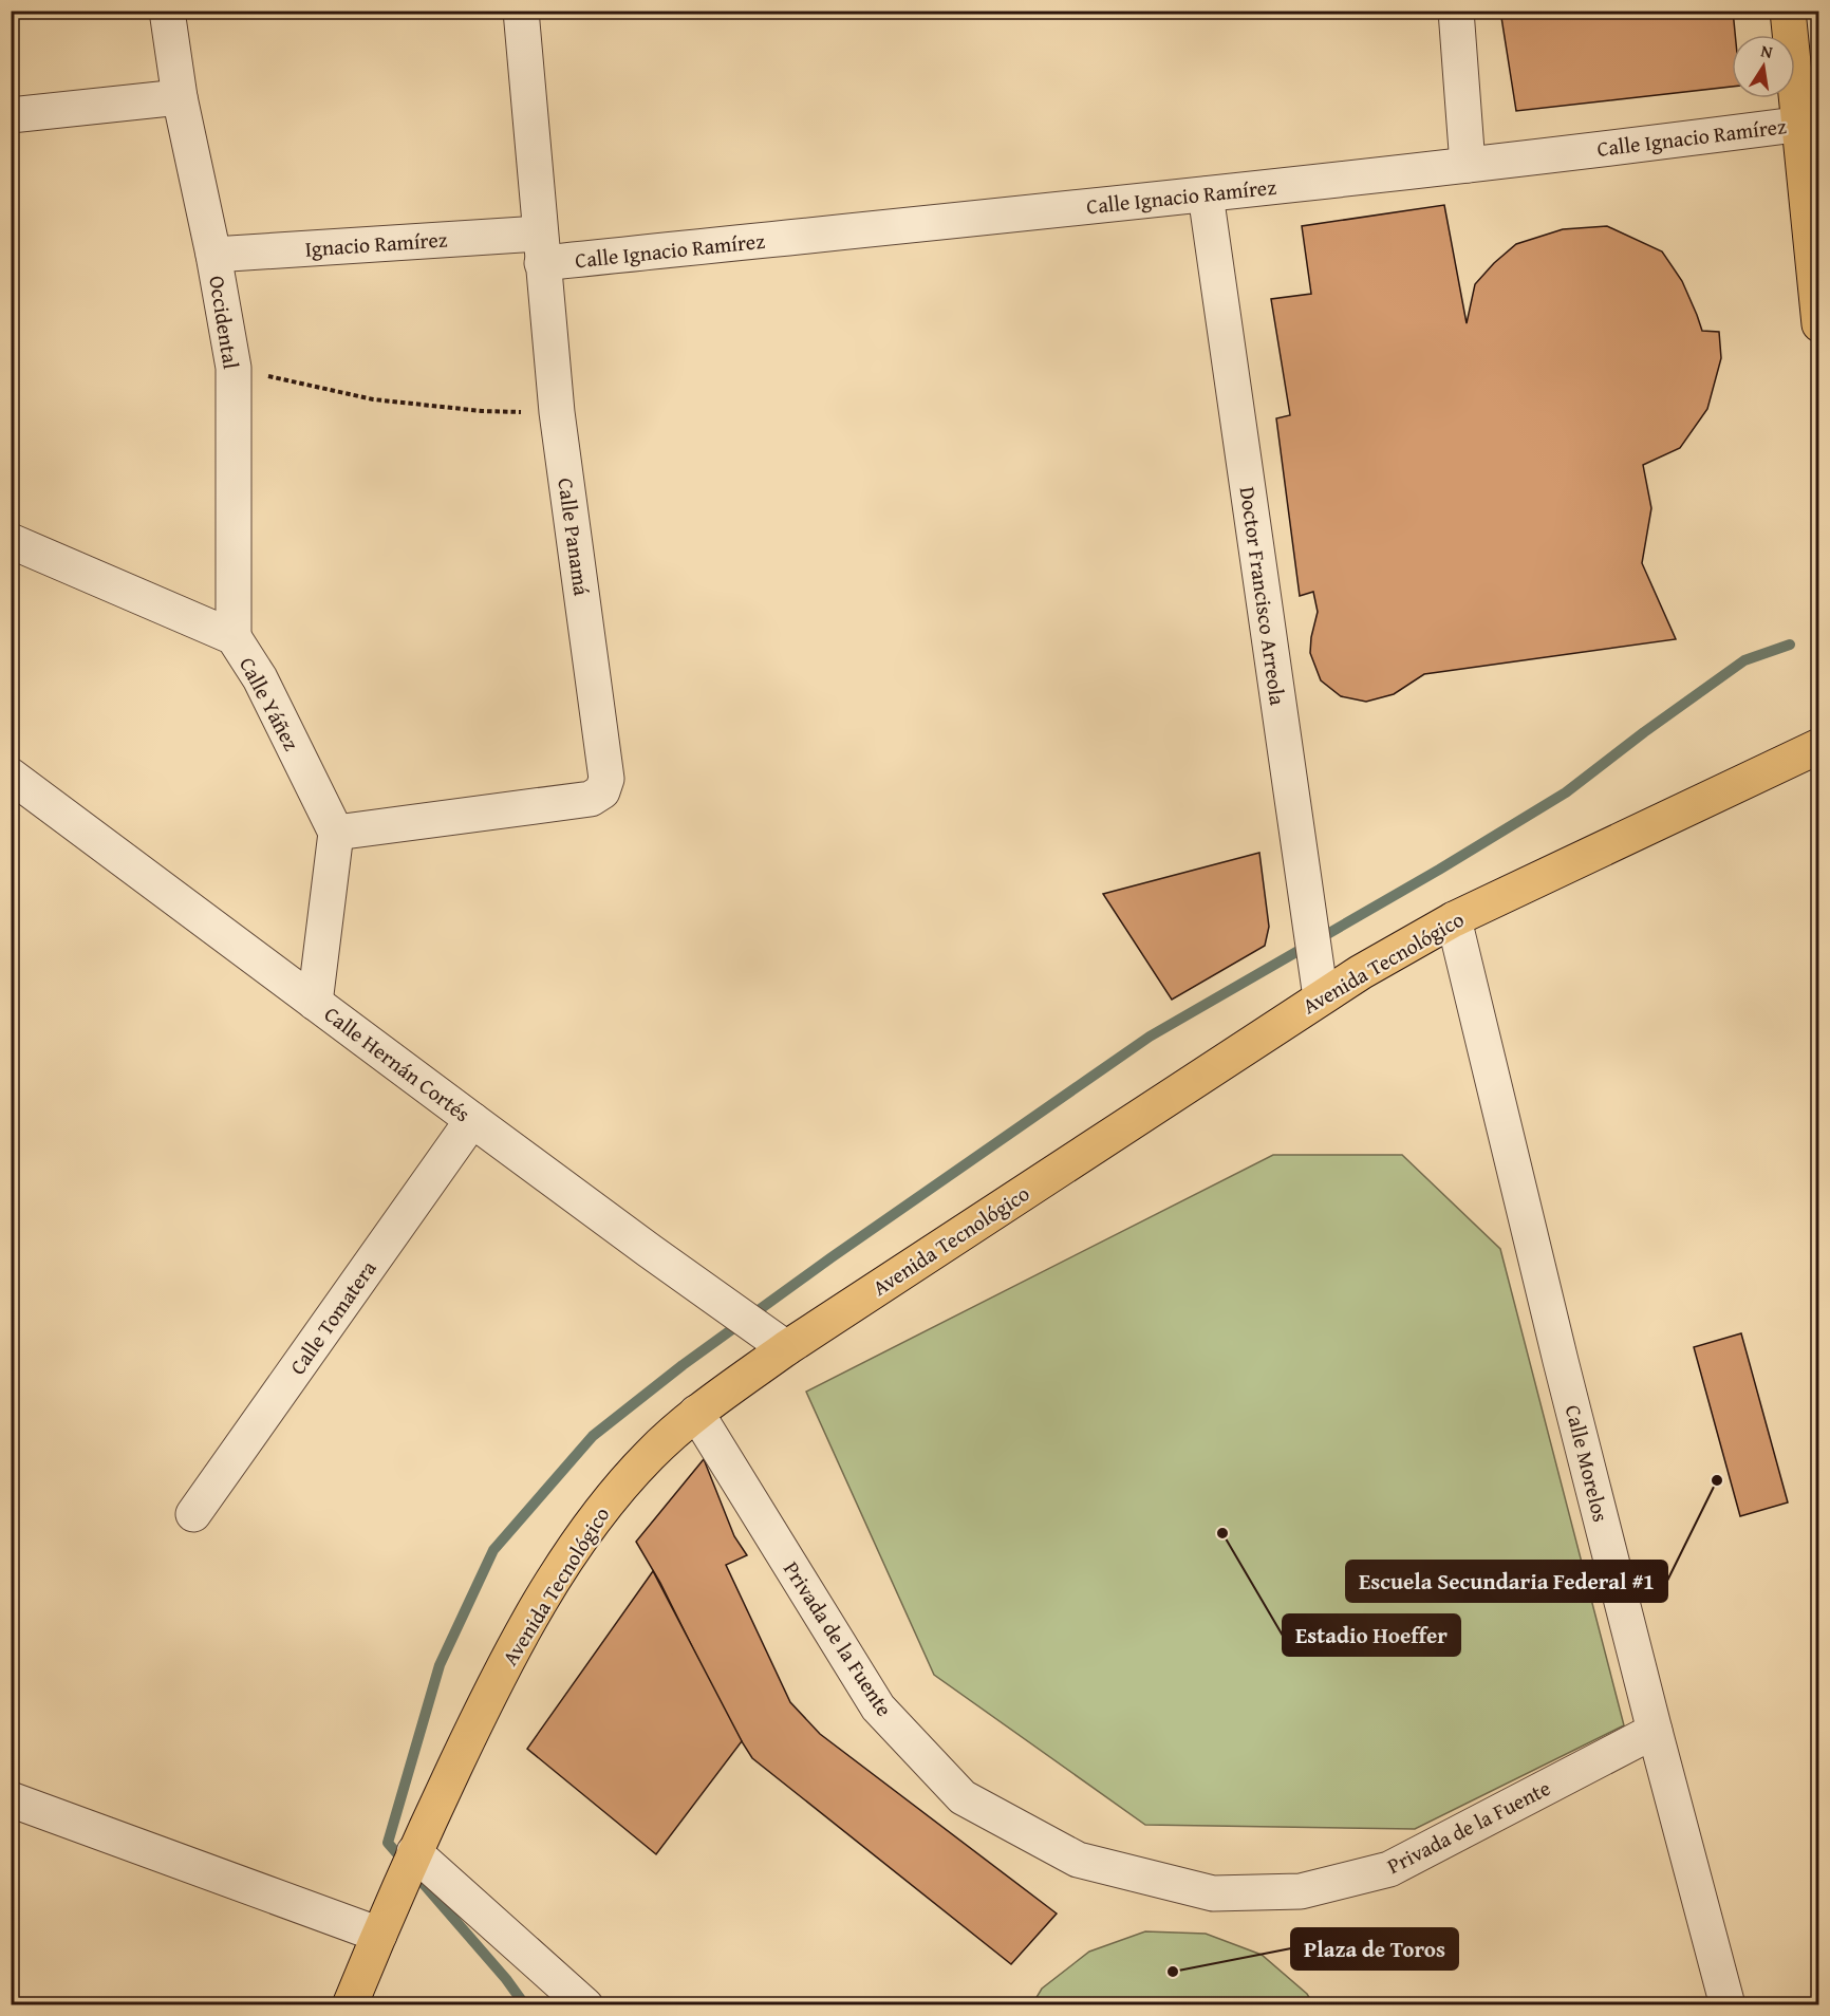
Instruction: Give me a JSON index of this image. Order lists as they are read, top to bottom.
{
  "streets": {
    "main road": ["Avenida Tecnológico"],
    "street": [
      "Calle Ignacio Ramírez",
      "Ignacio Ramírez",
      "Occidental",
      "Calle Panamá",
      "Doctor Francisco Arreola",
      "Calle Yáñez",
      "Calle Hernán Cortés",
      "Calle Tomatera",
      "Calle Morelos",
      "Privada de la Fuente"
    ]
  },
  "crossings": [
    ["Calle Ignacio Ramírez", "Ignacio Ramírez"],
    ["Calle Ignacio Ramírez", "Calle Panamá"],
    ["Calle Ignacio Ramírez", "Doctor Francisco Arreola"],
    ["Ignacio Ramírez", "Occidental"],
    ["Ignacio Ramírez", "Calle Panamá"],
    ["Occidental", "Calle Yáñez"],
    ["Calle Panamá", "Calle Yáñez"],
    ["Doctor Francisco Arreola", "Avenida Tecnológico"],
    ["Avenida Tecnológico", "Calle Hernán Cortés"],
    ["Avenida Tecnológico", "Calle Morelos"],
    ["Avenida Tecnológico", "Privada de la Fuente"],
    ["Calle Hernán Cortés", "Calle Tomatera"],
    ["Calle Morelos", "Privada de la Fuente"]
  ],
  "places": ["Escuela Secundaria Federal #1", "Estadio Hoeffer", "Plaza de Toros"],
  "north": "top"
}
